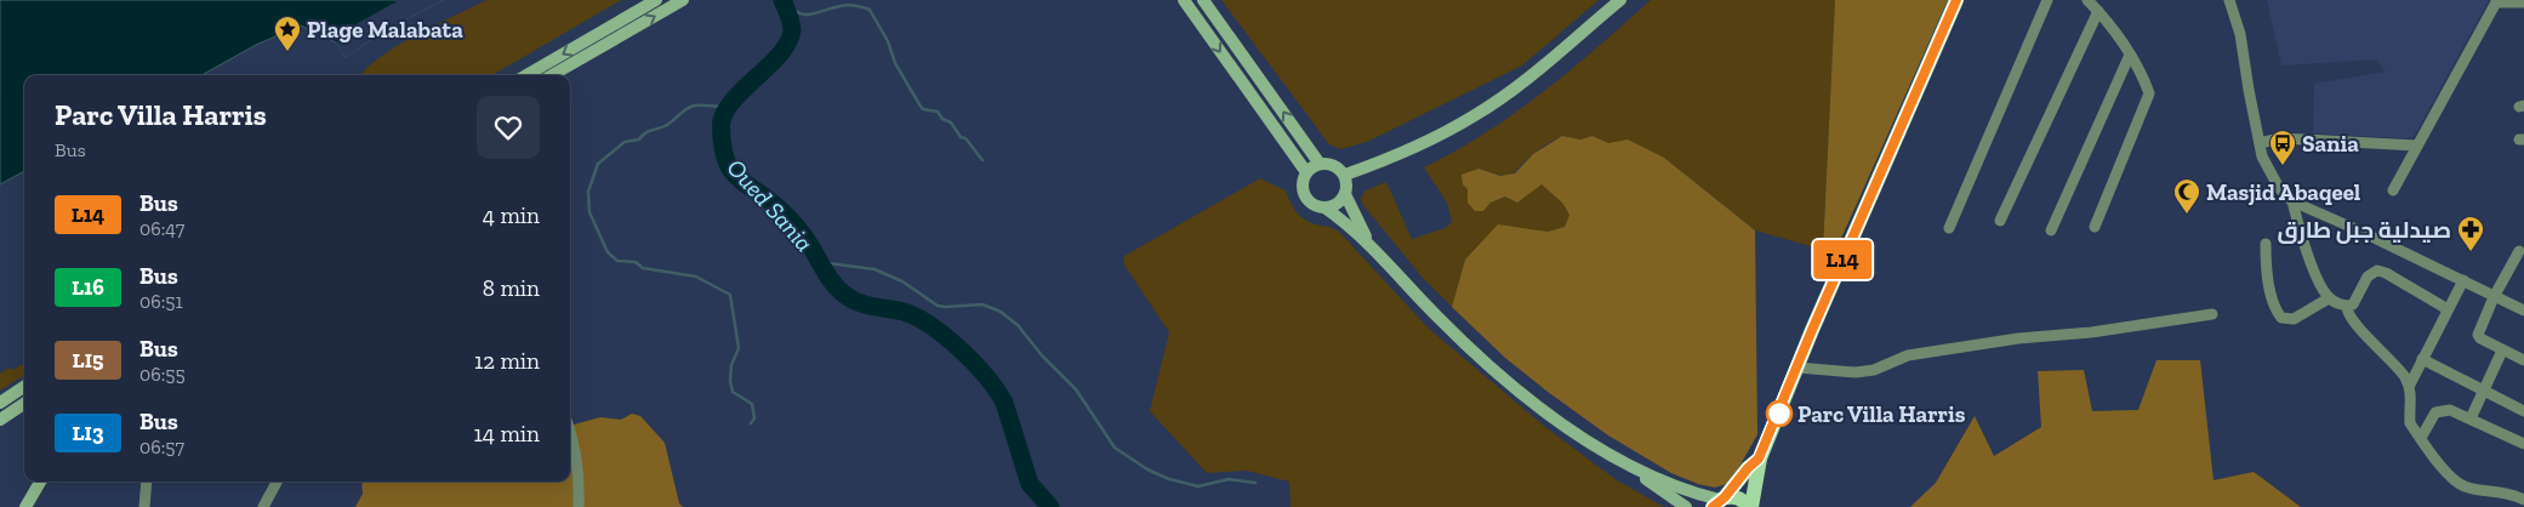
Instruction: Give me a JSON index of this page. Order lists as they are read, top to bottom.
{
  "water": ["Oued Sania"],
  "places": {
    "place": ["Plage Malabata"],
    "bus stop": ["Sania"],
    "mosque": ["Masjid Abaqeel"],
    "pharmacy": ["صيدلية جبل طارق"],
    "other": ["Parc Villa Harris"]
  },
  "lines": ["bus line L14"],
  "page": {
    "on_map": "L14",
    "heading": ["Parc Villa Harris", "Bus"],
    "list": [
      {
        "mark": "L14",
        "name": "Bus",
        "note": "06:47",
        "value": "4 min"
      },
      {
        "mark": "L16",
        "name": "Bus",
        "note": "06:51",
        "value": "8 min"
      },
      {
        "mark": "LI5",
        "name": "Bus",
        "note": "06:55",
        "value": "12 min"
      },
      {
        "mark": "LI3",
        "name": "Bus",
        "note": "06:57",
        "value": "14 min"
      }
    ]
  }
}
